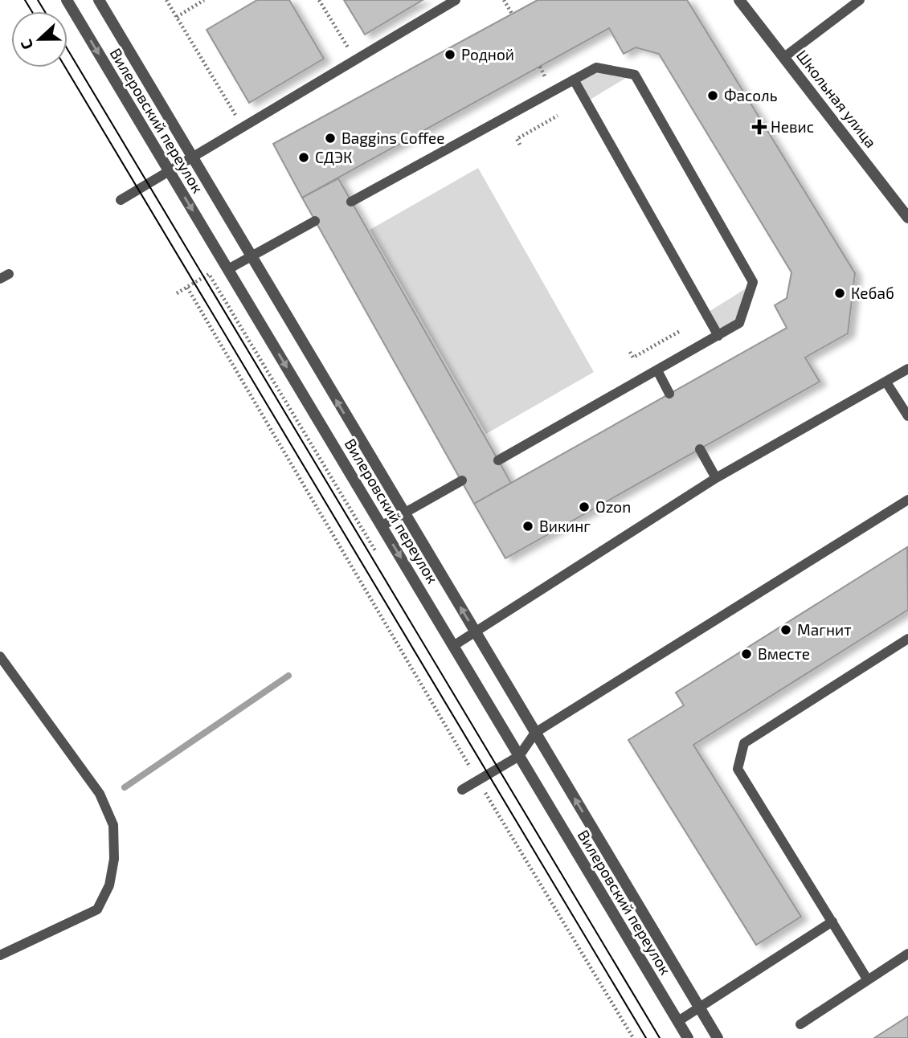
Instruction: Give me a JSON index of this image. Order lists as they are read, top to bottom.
{
  "streets": {
    "street": ["Школьная улица", "Вилеровский переулок"]
  },
  "places": {
    "other": [
      "Родной",
      "Фасоль",
      "Baggins Coffee",
      "СДЭК",
      "Кебаб",
      "Ozon",
      "Викинг",
      "Магнит",
      "Вместе"
    ],
    "health": ["Невис"]
  },
  "north": "left"
}
